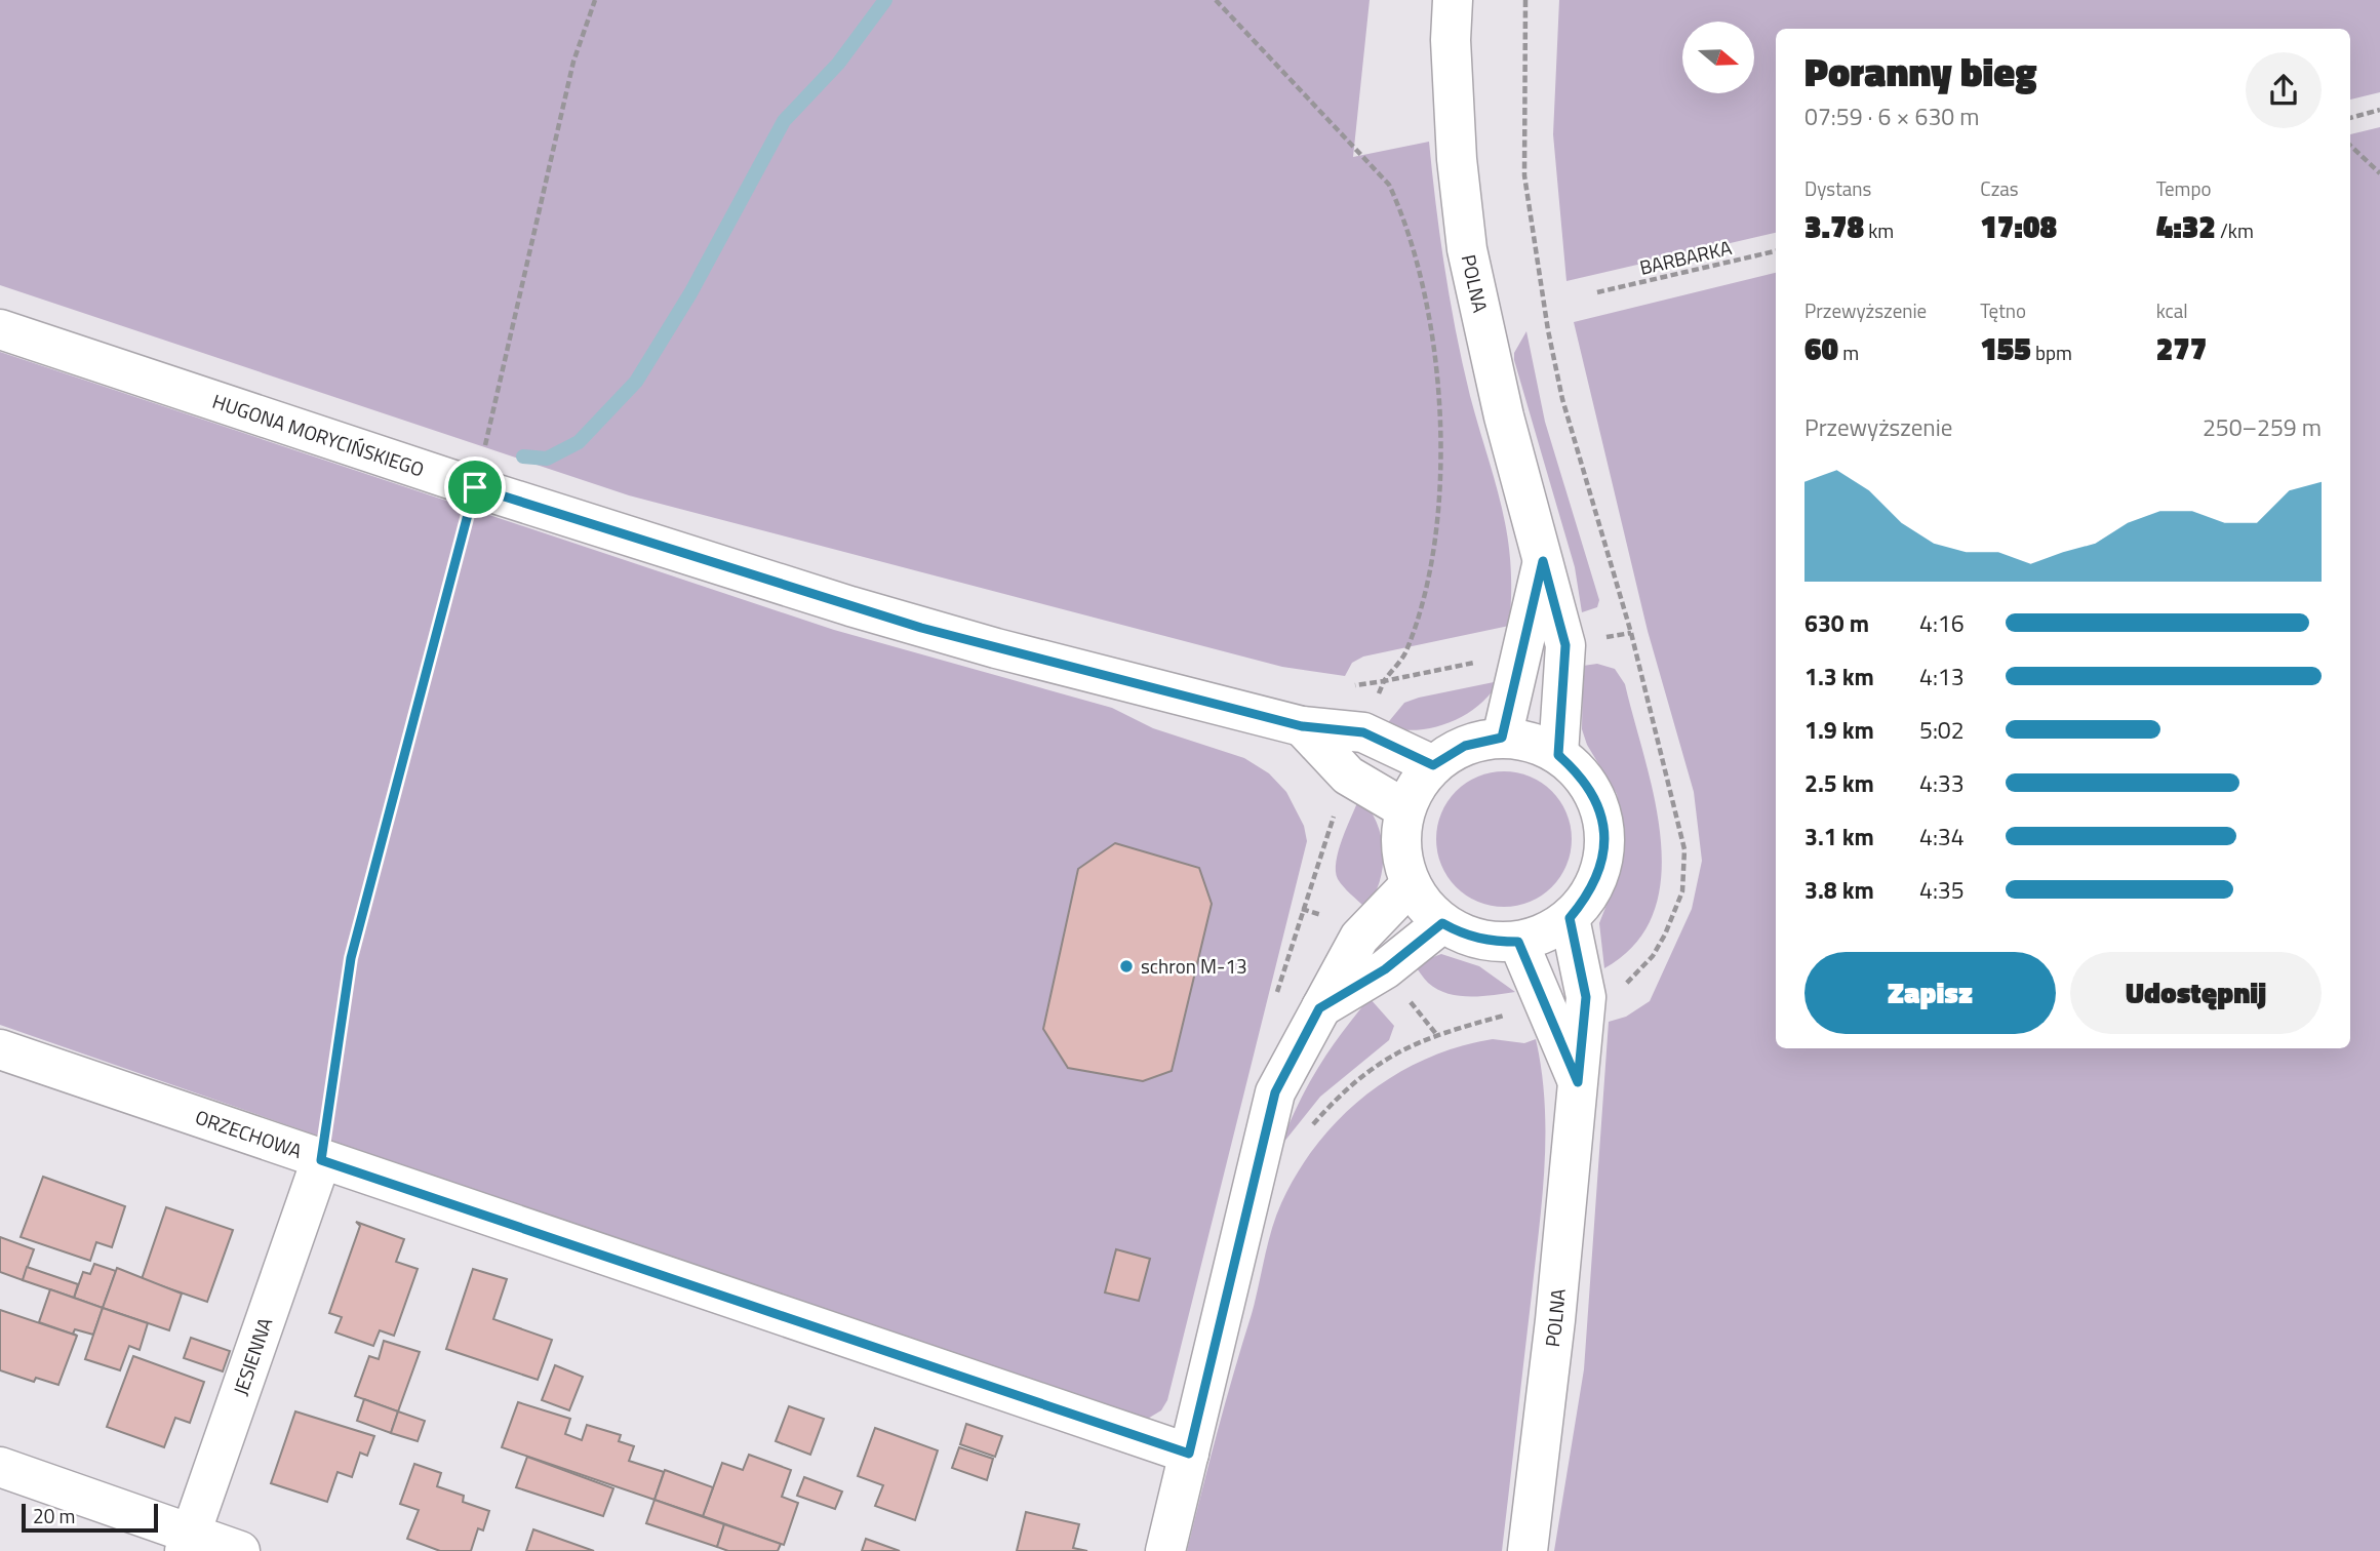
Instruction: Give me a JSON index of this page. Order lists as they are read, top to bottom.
{
  "streets": {
    "street": [
      "POLNA",
      "HUGONA MORYCIŃSKIEGO",
      "ORZECHOWA",
      "JESIENNA"
    ],
    "path": ["BARBARKA"]
  },
  "crossings": [
    ["POLNA", "HUGONA MORYCIŃSKIEGO"],
    ["ORZECHOWA", "JESIENNA"]
  ],
  "places": ["schron M-13"],
  "scale_bar": "20 m",
  "north": "right",
  "page": {
    "heading": ["Poranny bieg", "07:59 · 6 × 630 m"],
    "stats": [
      ["Dystans", "3.78 km"],
      ["Czas", "17:08"],
      ["Tempo", "4:32 /km"],
      ["Przewyższenie", "60 m"],
      ["Tętno", "155 bpm"],
      ["kcal", "277"]
    ],
    "chart": ["Przewyższenie", "250–259 m"],
    "list": [
      {
        "name": "630 m",
        "note": "4:16"
      },
      {
        "name": "1.3 km",
        "note": "4:13"
      },
      {
        "name": "1.9 km",
        "note": "5:02"
      },
      {
        "name": "2.5 km",
        "note": "4:33"
      },
      {
        "name": "3.1 km",
        "note": "4:34"
      },
      {
        "name": "3.8 km",
        "note": "4:35"
      }
    ],
    "buttons": ["Zapisz", "Udostępnij"],
    "scale": "20 m"
  }
}
